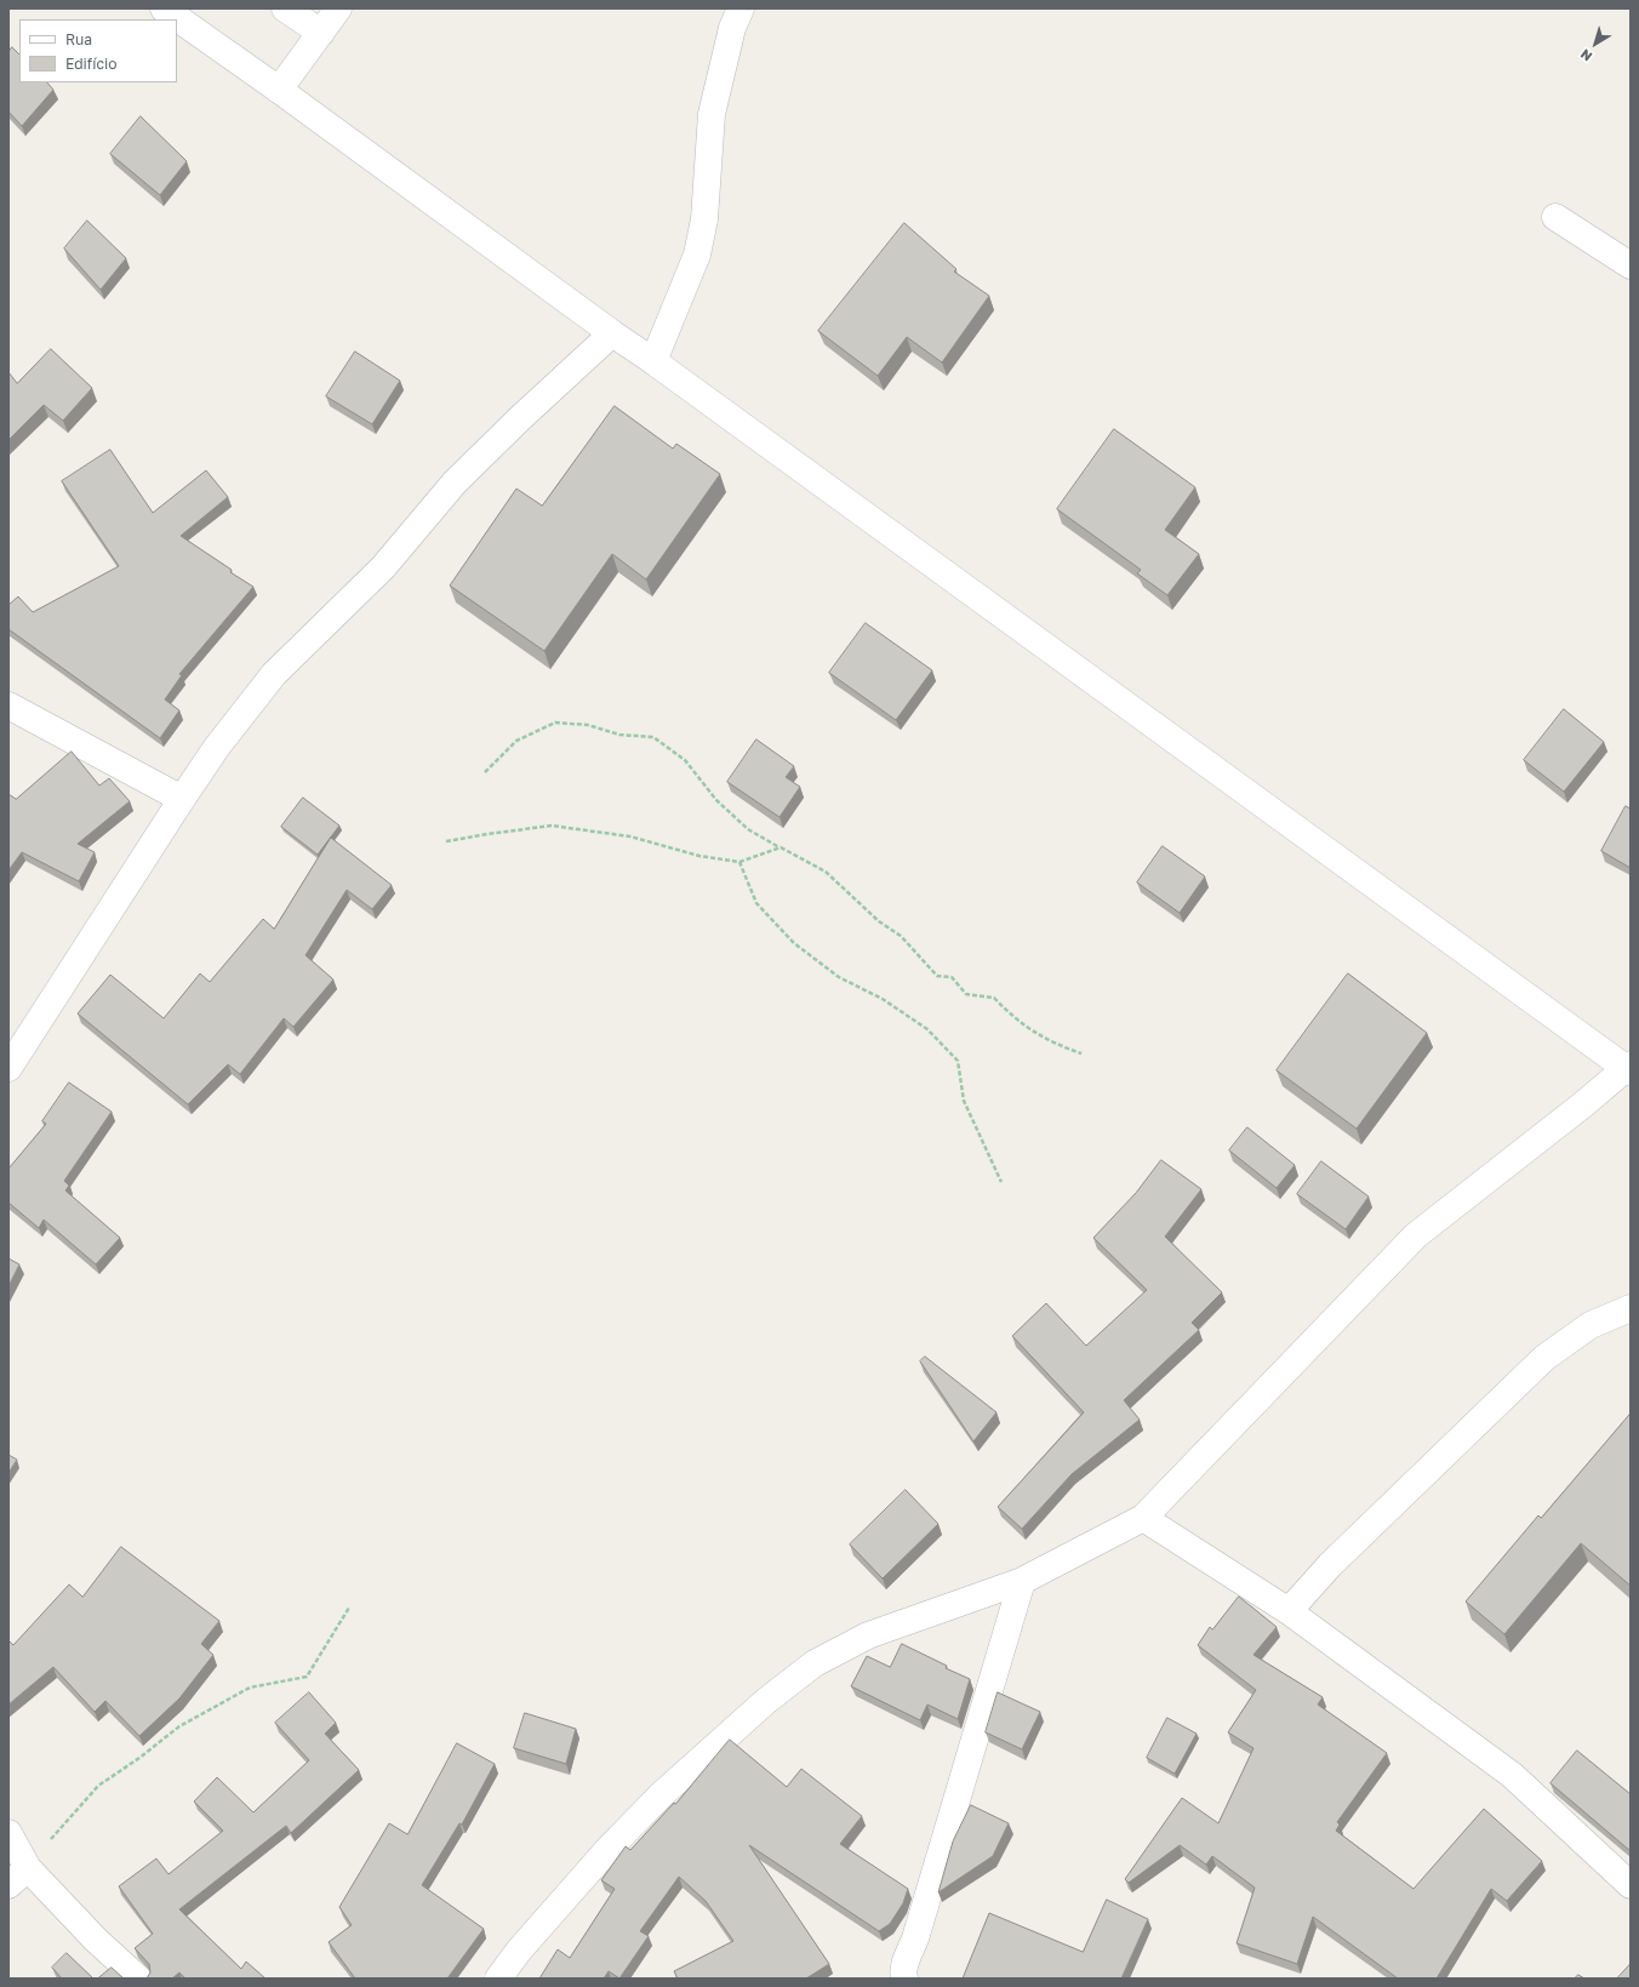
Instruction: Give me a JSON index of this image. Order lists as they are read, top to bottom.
{
  "legend": ["Rua", "Edifício"],
  "north": "bottom left"
}
